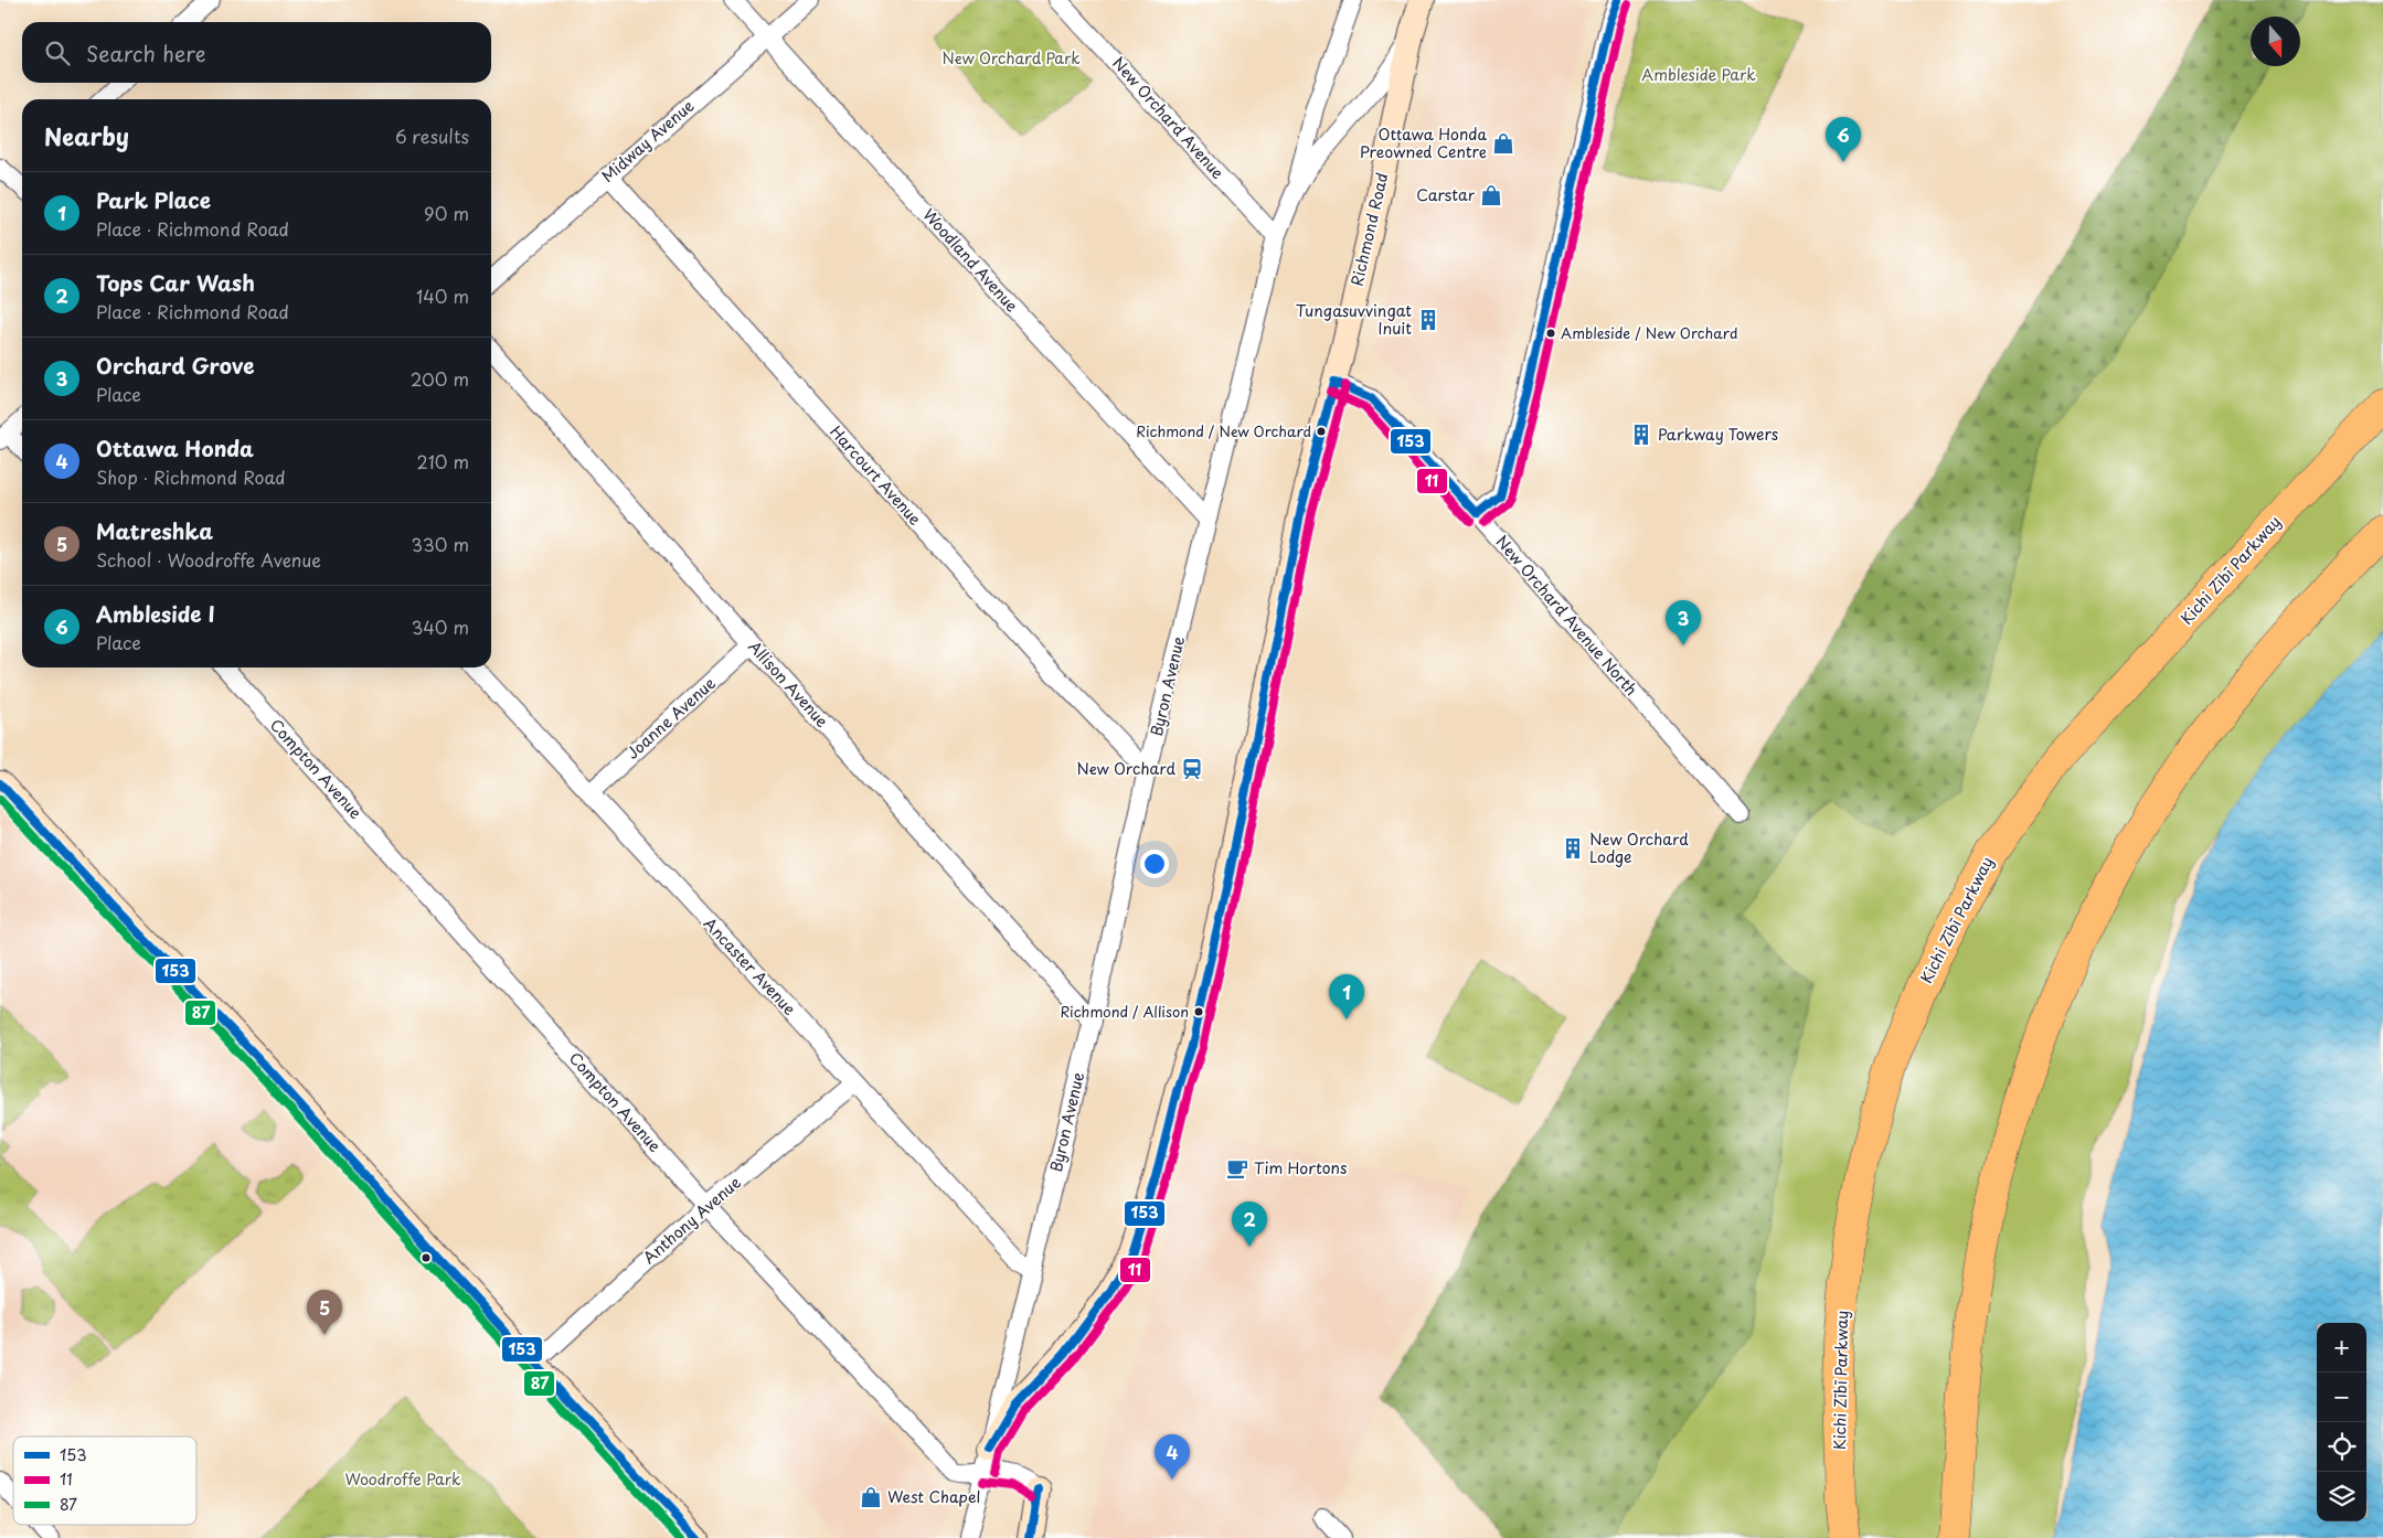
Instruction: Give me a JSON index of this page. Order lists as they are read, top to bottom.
{
  "streets": {
    "highway": ["Kichi Zībī Parkway"],
    "main road": ["Richmond Road"],
    "street": [
      "New Orchard Avenue",
      "Midway Avenue",
      "Woodland Avenue",
      "Harcourt Avenue",
      "New Orchard Avenue North",
      "Allison Avenue",
      "Byron Avenue",
      "Joanne Avenue",
      "Compton Avenue",
      "Ancaster Avenue",
      "Anthony Avenue"
    ]
  },
  "crossings": [
    ["New Orchard Avenue", "Byron Avenue"],
    ["Midway Avenue", "Woodland Avenue"],
    ["Midway Avenue", "Harcourt Avenue"],
    ["Richmond Road", "New Orchard Avenue North"],
    ["Richmond Road", "Byron Avenue"],
    ["Richmond Road", "Compton Avenue"],
    ["Woodland Avenue", "Byron Avenue"],
    ["Harcourt Avenue", "Byron Avenue"],
    ["Allison Avenue", "Byron Avenue"],
    ["Allison Avenue", "Joanne Avenue"],
    ["Byron Avenue", "Compton Avenue"],
    ["Byron Avenue", "Ancaster Avenue"],
    ["Joanne Avenue", "Ancaster Avenue"],
    ["Compton Avenue", "Anthony Avenue"],
    ["Ancaster Avenue", "Anthony Avenue"]
  ],
  "parks": ["New Orchard Park", "Ambleside Park", "Woodroffe Park"],
  "places": {
    "shop": ["Ottawa Honda Preowned Centre", "Carstar", "West Chapel"],
    "building": ["Tungasuvvingat Inuit", "Parkway Towers", "New Orchard Lodge"],
    "other": ["Ambleside / New Orchard", "Richmond / New Orchard", "Richmond / Allison"],
    "station": ["New Orchard"],
    "cafe": ["Tim Hortons"]
  },
  "lines": ["transit line 153", "transit line 11", "transit line 87"],
  "legend": ["153", "11", "87"],
  "north": "bottom",
  "page": {
    "search": "Search here",
    "heading": ["Nearby", "6 results"],
    "pins": [
      "6",
      "3",
      "1",
      "2",
      "5",
      "4"
    ],
    "list": [
      {
        "mark": "1",
        "name": "Park Place",
        "note": "Place · Richmond Road",
        "value": "90 m"
      },
      {
        "mark": "2",
        "name": "Tops Car Wash",
        "note": "Place · Richmond Road",
        "value": "140 m"
      },
      {
        "mark": "3",
        "name": "Orchard Grove",
        "note": "Place",
        "value": "200 m"
      },
      {
        "mark": "4",
        "name": "Ottawa Honda",
        "note": "Shop · Richmond Road",
        "value": "210 m"
      },
      {
        "mark": "5",
        "name": "Matreshka",
        "note": "School · Woodroffe Avenue",
        "value": "330 m"
      },
      {
        "mark": "6",
        "name": "Ambleside I",
        "note": "Place",
        "value": "340 m"
      }
    ],
    "map_buttons": ["+", "−"]
  }
}
